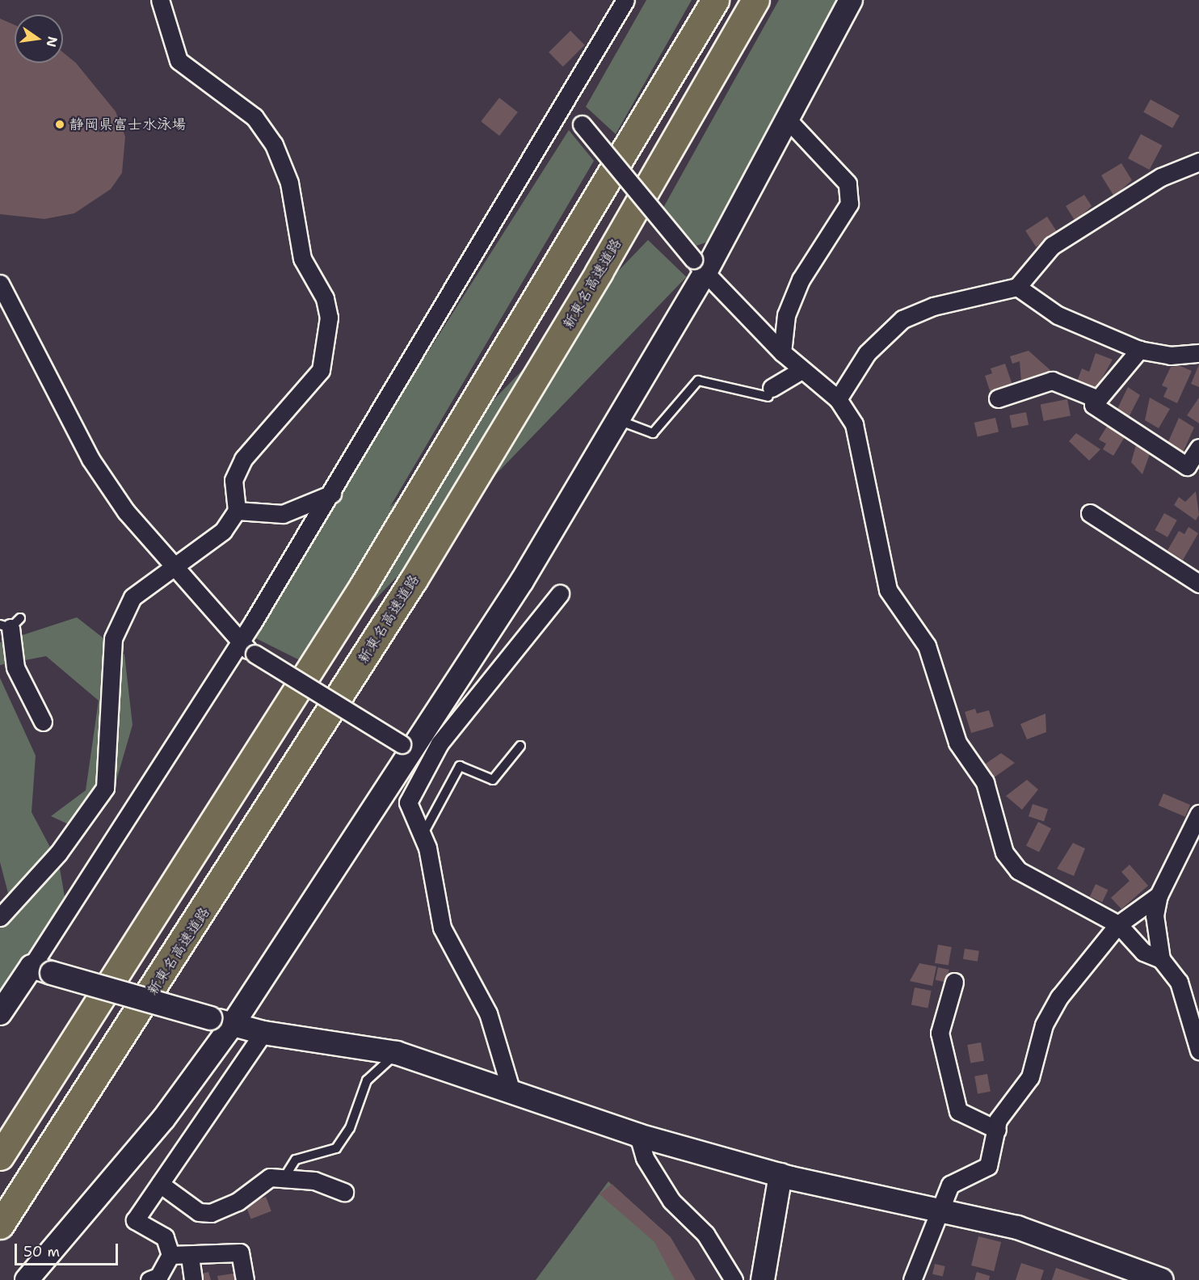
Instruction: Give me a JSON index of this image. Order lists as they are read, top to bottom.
{
  "streets": {
    "highway": ["新東名高速道路"]
  },
  "places": ["静岡県富士水泳場"],
  "scale_bar": "50 m",
  "north": "right"
}
